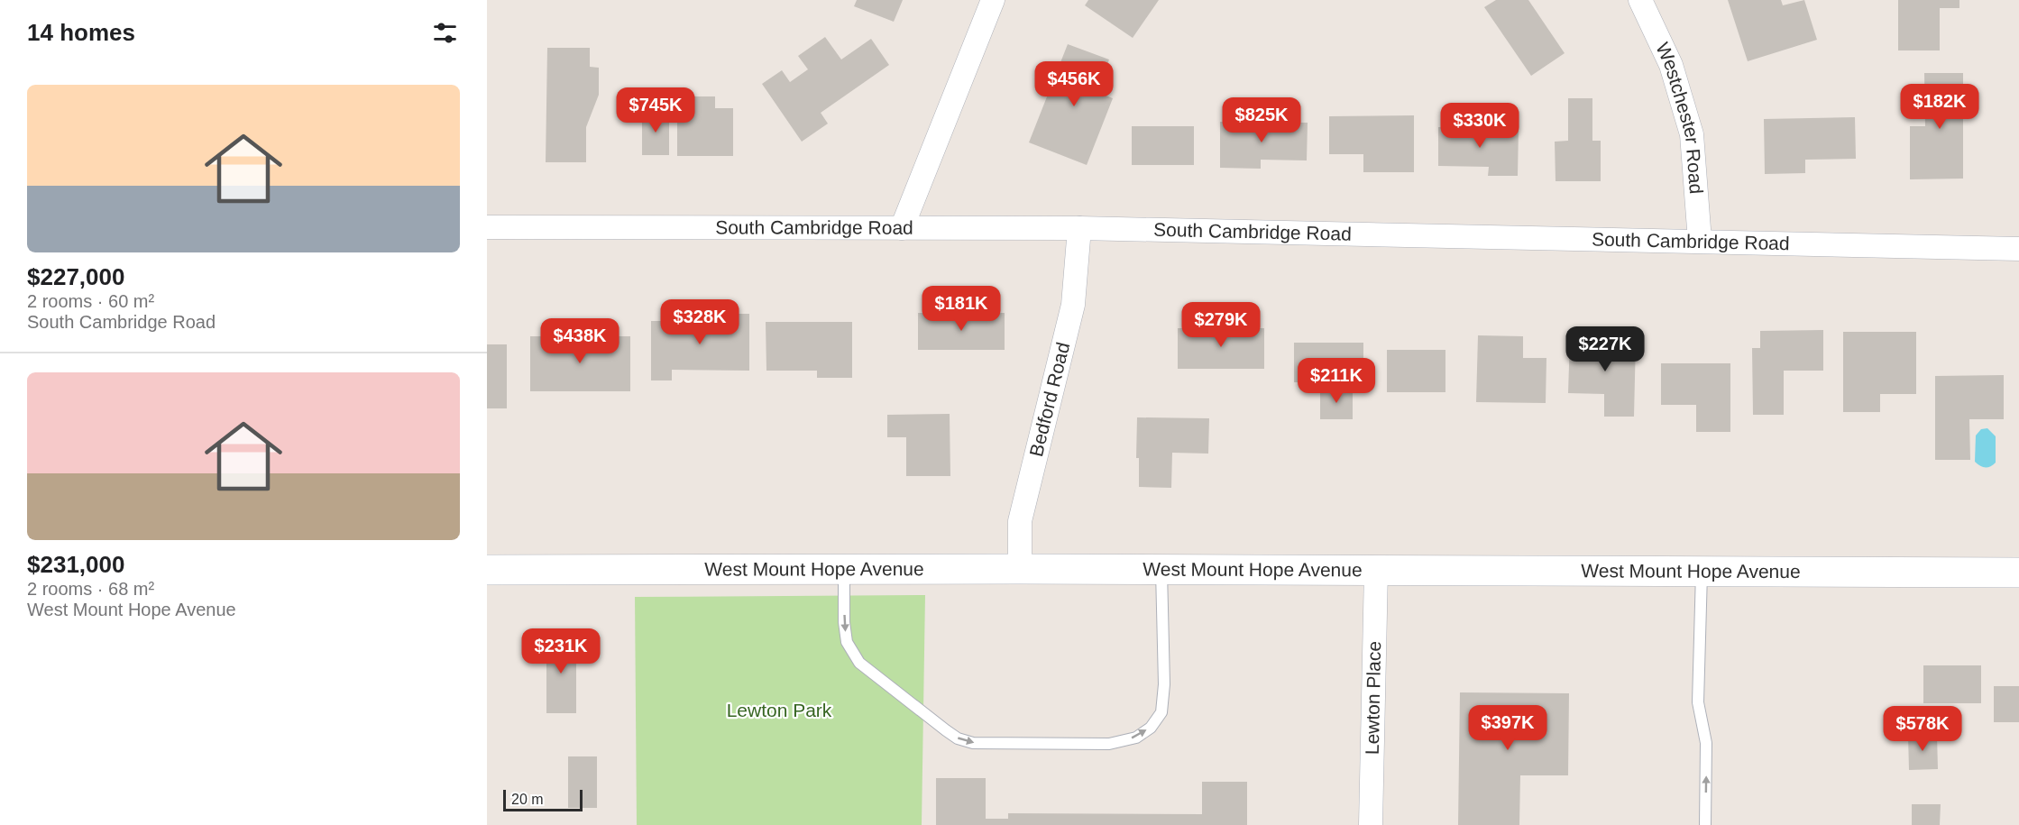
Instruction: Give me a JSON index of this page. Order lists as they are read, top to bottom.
{
  "streets": {
    "street": [
      "Westchester Road",
      "South Cambridge Road",
      "Bedford Road",
      "West Mount Hope Avenue",
      "Lewton Place"
    ]
  },
  "crossings": [
    ["Westchester Road", "South Cambridge Road"],
    ["South Cambridge Road", "Bedford Road"],
    ["Bedford Road", "West Mount Hope Avenue"],
    ["West Mount Hope Avenue", "Lewton Place"]
  ],
  "parks": ["Lewton Park"],
  "scale_bar": "20 m",
  "page": {
    "heading": "14 homes",
    "price": [
      "$456K",
      "$182K",
      "$745K",
      "$825K",
      "$330K",
      "$181K",
      "$328K",
      "$279K",
      "$438K",
      "$227K",
      "$211K",
      "$231K",
      "$397K",
      "$578K"
    ],
    "list": [
      {
        "name": "$227,000",
        "note": "2 rooms · 60 m² · South Cambridge Road"
      },
      {
        "name": "$231,000",
        "note": "2 rooms · 68 m² · West Mount Hope Avenue"
      }
    ],
    "scale": "20 m"
  }
}
